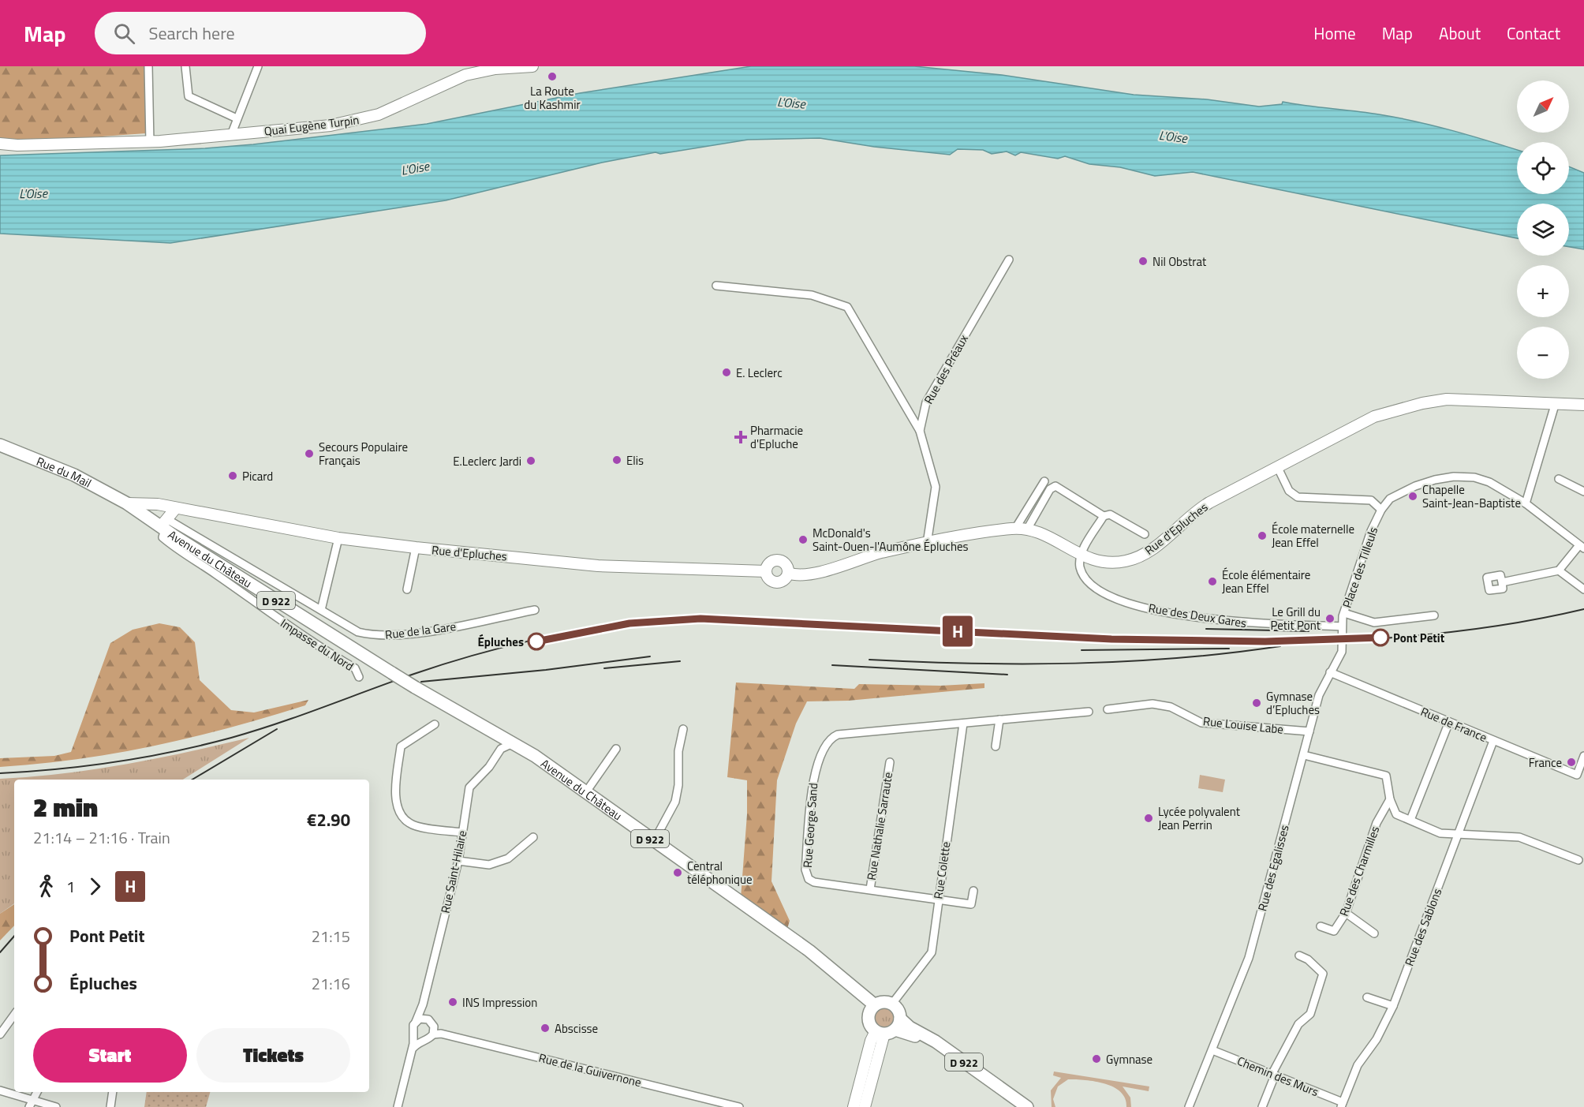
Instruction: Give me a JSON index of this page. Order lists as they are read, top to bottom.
{
  "streets": {
    "main road": ["Rue du Mail", "Avenue du Château", "D 922"],
    "street": [
      "Quai Eugène Turpin",
      "Rue des Préaux",
      "Rue d'Epluches",
      "Place des Tilleuls",
      "Rue des Deux Gares",
      "Rue de la Gare",
      "Impasse du Nord",
      "Rue de France",
      "Rue Louise Labe",
      "Rue George Sand",
      "Rue Nathalie Sarraute",
      "Rue des Egalisses",
      "Rue Colette",
      "Rue des Charmilles",
      "Rue Saint-Hilaire",
      "Rue des Sablons",
      "Rue de la Guivernone",
      "Chemin des Murs"
    ]
  },
  "crossings": [
    ["Rue du Mail", "Rue d'Epluches"],
    ["Rue du Mail", "Avenue du Château"],
    ["Rue d'Epluches", "Avenue du Château"],
    ["Rue d'Epluches", "Rue des Deux Gares"],
    ["Avenue du Château", "Rue de la Gare"],
    ["Avenue du Château", "Impasse du Nord"],
    ["Place des Tilleuls", "Rue des Deux Gares"],
    ["Place des Tilleuls", "Rue des Egalisses"],
    ["Rue des Deux Gares", "Rue des Egalisses"],
    ["Rue de la Gare", "Impasse du Nord"],
    ["Rue de France", "Rue des Egalisses"],
    ["Rue de France", "Rue des Sablons"],
    ["Rue Louise Labe", "Rue des Egalisses"],
    ["Rue George Sand", "Rue Nathalie Sarraute"],
    ["Rue George Sand", "Rue Colette"],
    ["Rue des Egalisses", "Chemin des Murs"],
    ["Rue Saint-Hilaire", "Rue de la Guivernone"],
    ["Rue des Sablons", "Chemin des Murs"]
  ],
  "water": ["L'Oise"],
  "places": {
    "other": [
      "La Route du Kashmir",
      "Nil Obstrat",
      "E. Leclerc",
      "Secours Populaire Français",
      "Elis",
      "E.Leclerc Jardi",
      "Picard",
      "Chapelle Saint-Jean-Baptiste",
      "École maternelle Jean Effel",
      "McDonald's Saint-Ouen-l'Aumône Épluches",
      "École élémentaire Jean Effel",
      "Le Grill du Petit Pont",
      "Pont Petit",
      "Épluches",
      "Gymnase d’Epluches",
      "France",
      "Lycée polyvalent Jean Perrin",
      "Central téléphonique",
      "INS Impression",
      "Abscisse",
      "Gymnase"
    ],
    "health": ["Pharmacie d'Epluche"]
  },
  "north": "top right",
  "page": {
    "header": "Map",
    "search": "Search here",
    "nav": [
      "Home",
      "Map",
      "About",
      "Contact"
    ],
    "on_map": "H",
    "map_buttons": ["+", "−"],
    "heading": ["2 min", "21:14 – 21:16 · Train", "€2.90"],
    "legs": ["1", "H"],
    "list": [
      {
        "name": "Pont Petit",
        "value": "21:15"
      },
      {
        "name": "Épluches",
        "value": "21:16"
      }
    ],
    "buttons": ["Start", "Tickets"]
  }
}
